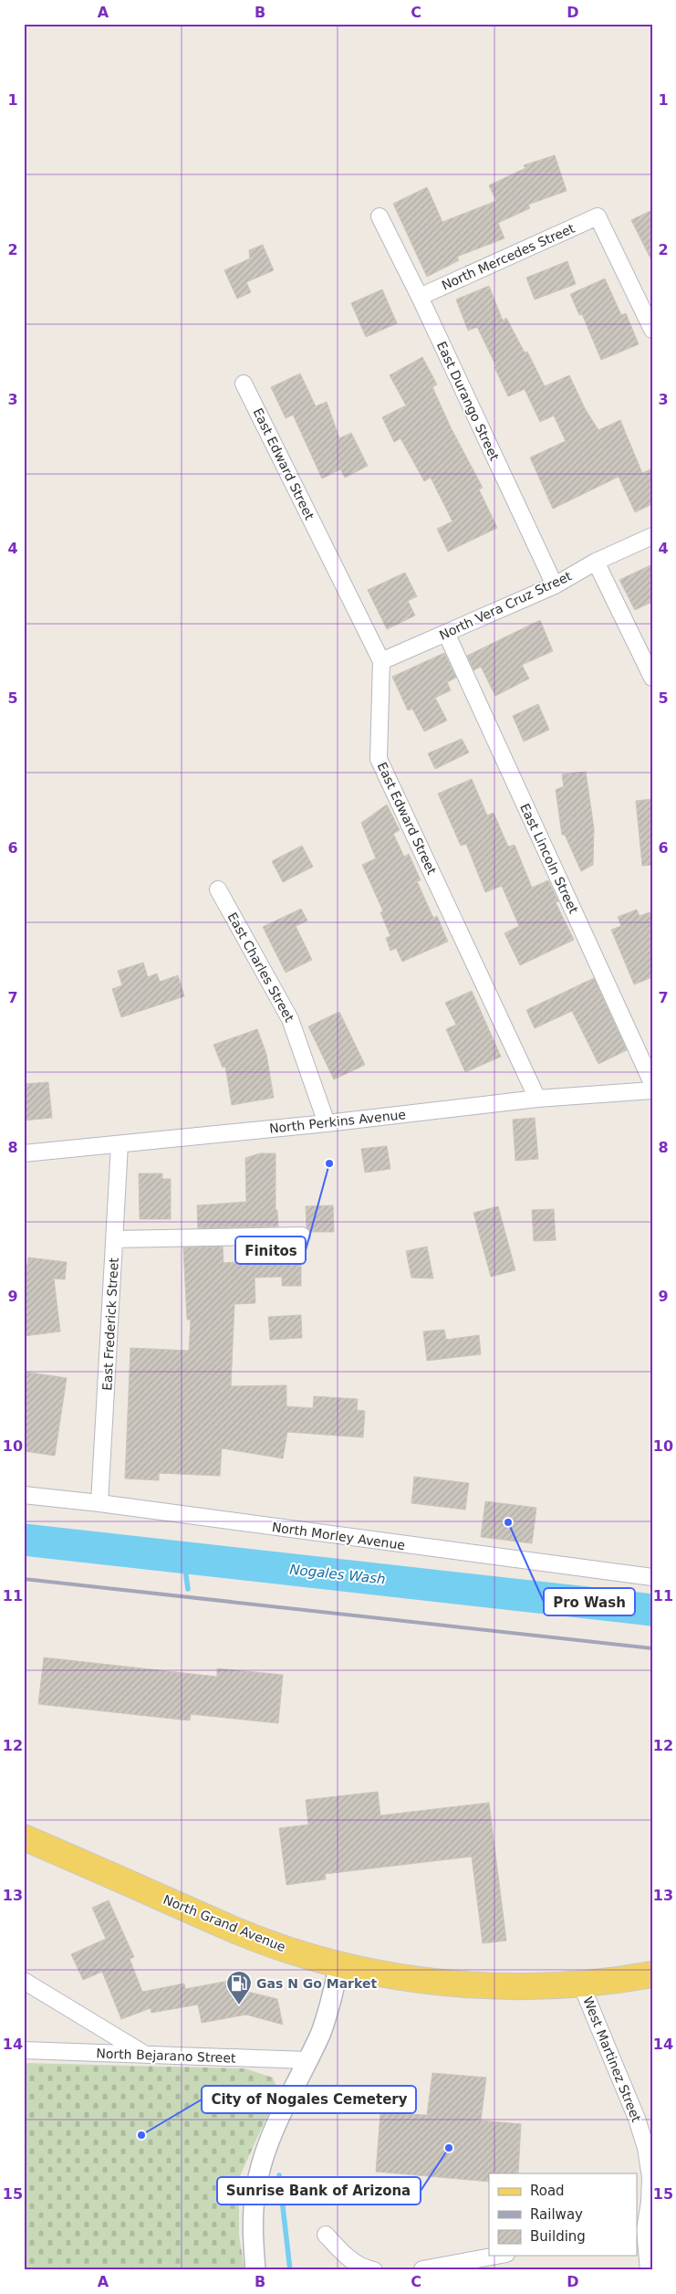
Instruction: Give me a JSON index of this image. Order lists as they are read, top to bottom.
{
  "streets": {
    "main road": ["North Grand Avenue"],
    "street": [
      "North Mercedes Street",
      "East Durango Street",
      "East Edward Street",
      "North Vera Cruz Street",
      "East Lincoln Street",
      "East Charles Street",
      "North Perkins Avenue",
      "East Frederick Street",
      "North Morley Avenue",
      "North Bejarano Street",
      "West Martinez Street"
    ]
  },
  "crossings": [
    ["North Mercedes Street", "East Durango Street"],
    ["East Durango Street", "North Vera Cruz Street"],
    ["East Edward Street", "North Vera Cruz Street"],
    ["East Edward Street", "North Perkins Avenue"],
    ["North Vera Cruz Street", "East Lincoln Street"],
    ["East Charles Street", "North Perkins Avenue"],
    ["North Perkins Avenue", "East Frederick Street"],
    ["East Frederick Street", "North Morley Avenue"],
    ["North Grand Avenue", "West Martinez Street"]
  ],
  "water": ["Nogales Wash"],
  "places": {
    "other": [
      "Finitos",
      "Pro Wash",
      "City of Nogales Cemetery",
      "Sunrise Bank of Arizona"
    ],
    "fuel station": ["Gas N Go Market"]
  },
  "legend": ["Road", "Railway", "Building"],
  "grid": {
    "columns": [
      "A",
      "B",
      "C",
      "D"
    ],
    "rows": [
      "1",
      "2",
      "3",
      "4",
      "5",
      "6",
      "7",
      "8",
      "9",
      "10",
      "11",
      "12",
      "13",
      "14",
      "15"
    ]
  }
}
